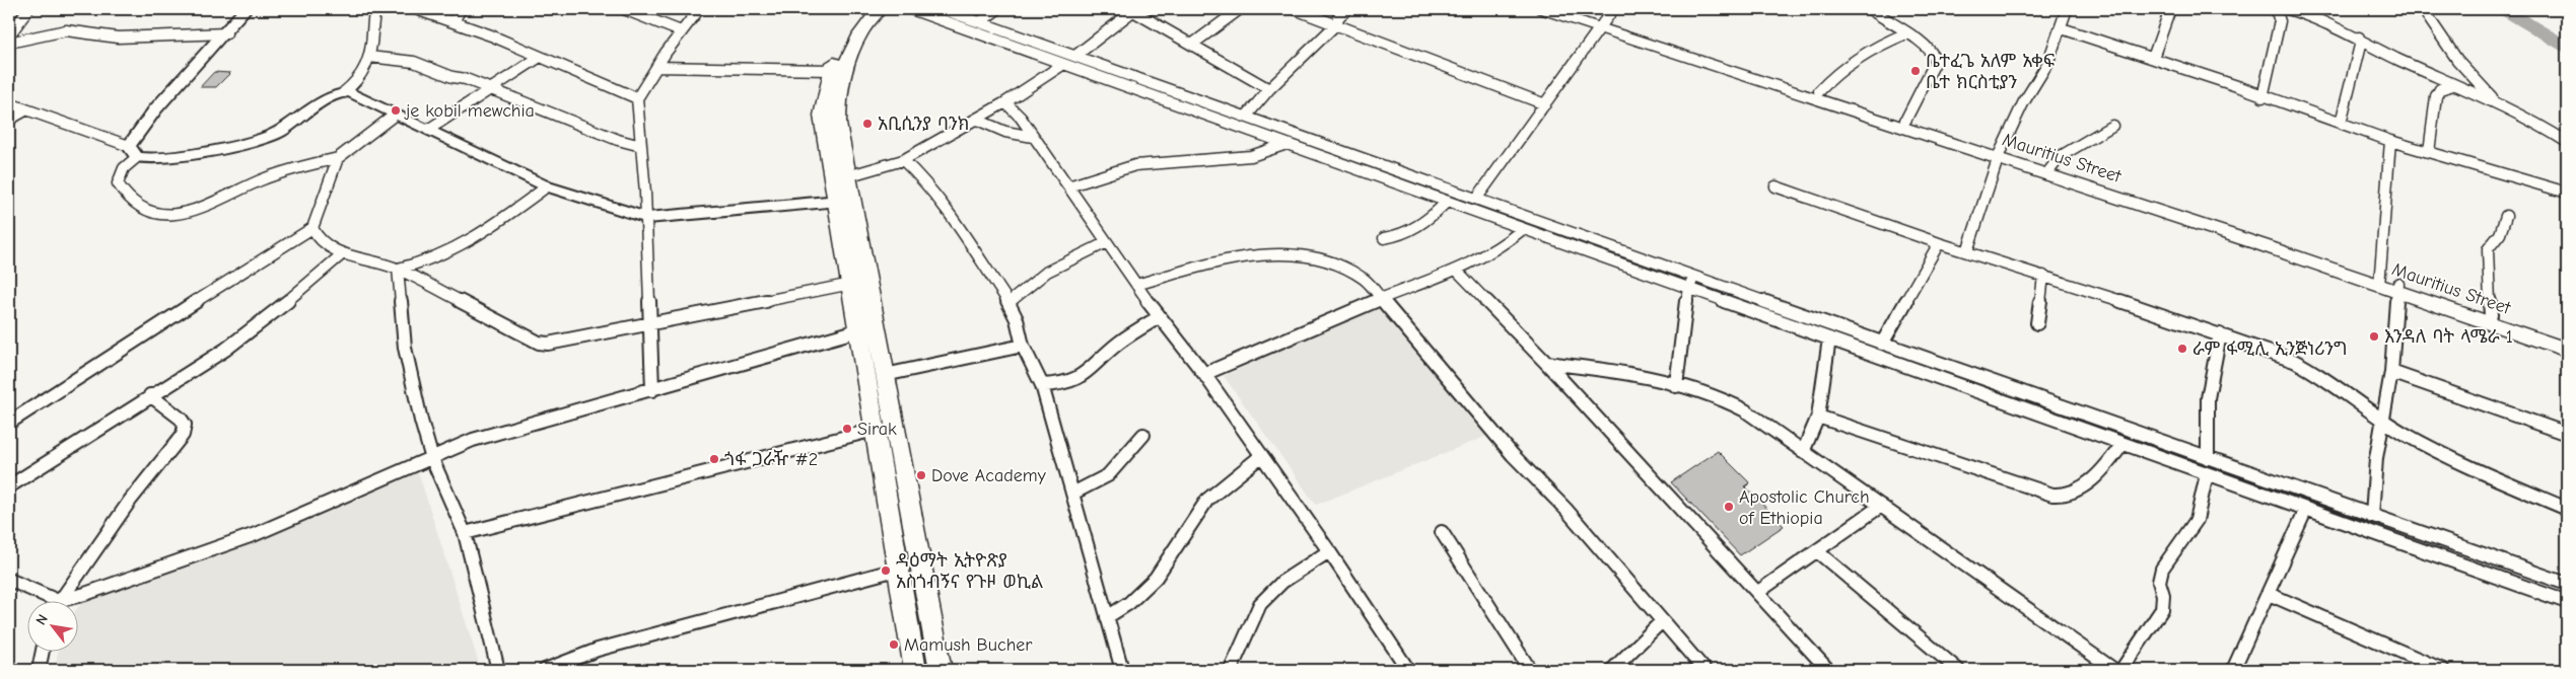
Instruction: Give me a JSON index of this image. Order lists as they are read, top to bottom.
{
  "streets": {
    "main road": ["Mauritius Street"]
  },
  "places": [
    "ቤተፈጌ አለም አቀፍ ቤተ ክርስቲያን",
    "je kobil mewchia",
    "አቢሲንያ ባንክ",
    "እንዳለ ባት ላሜራ 1",
    "ራም ፋሚሊ ኢንጅነሪንግ",
    "Sirak",
    "ጎፋ ጋራዥ #2",
    "Dove Academy",
    "Apostolic Church of Ethiopia",
    "ዳዕማት ኢትዮጽያ አስጎብኝና የጉዞ ወኪል",
    "Mamush Bucher"
  ],
  "north": "top left"
}
